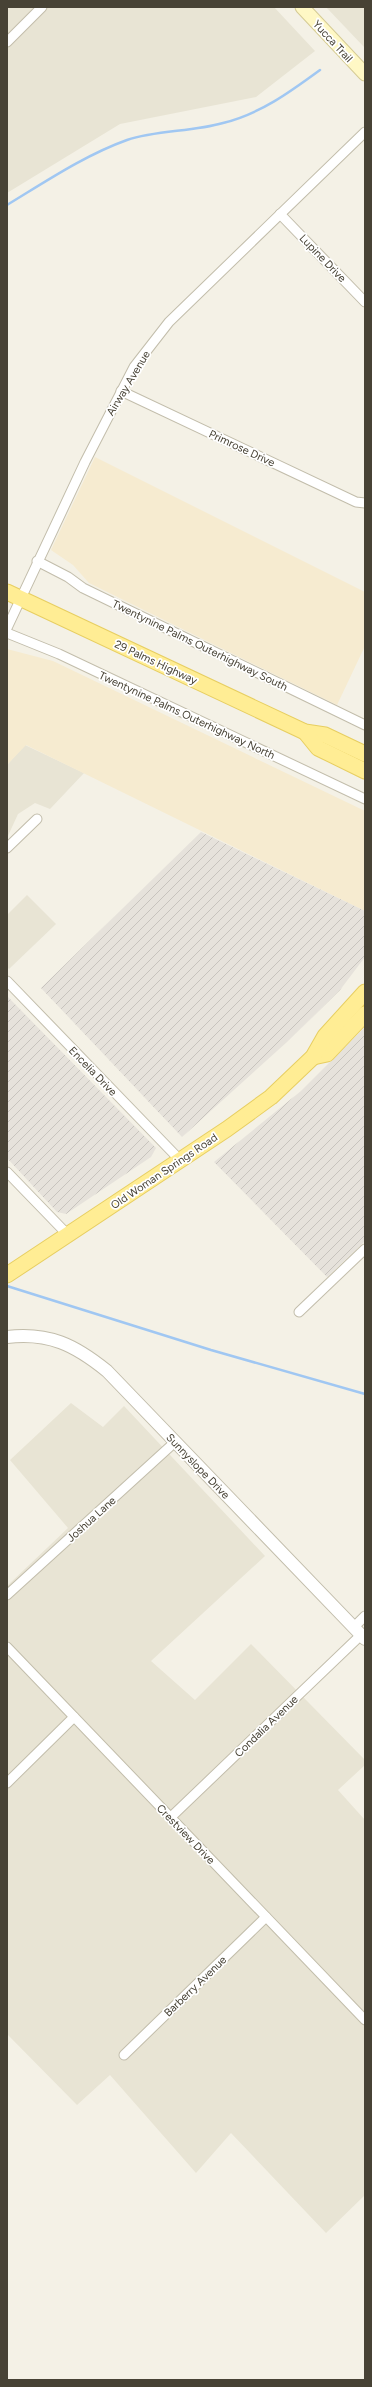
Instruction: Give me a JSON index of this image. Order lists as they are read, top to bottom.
{
  "streets": {
    "main road": ["Yucca Trail", "29 Palms Highway", "Old Woman Springs Road"],
    "street": [
      "Lupine Drive",
      "Airway Avenue",
      "Primrose Drive",
      "Twentynine Palms Outerhighway South",
      "Twentynine Palms Outerhighway North",
      "Encelia Drive",
      "Sunnyslope Drive",
      "Joshua Lane",
      "Condalia Avenue",
      "Crestview Drive",
      "Barberry Avenue"
    ]
  },
  "crossings": [
    ["Lupine Drive", "Airway Avenue"],
    ["Airway Avenue", "Primrose Drive"],
    ["Airway Avenue", "Twentynine Palms Outerhighway South"],
    ["Airway Avenue", "29 Palms Highway"],
    ["Encelia Drive", "Old Woman Springs Road"],
    ["Sunnyslope Drive", "Joshua Lane"],
    ["Sunnyslope Drive", "Condalia Avenue"],
    ["Condalia Avenue", "Crestview Drive"],
    ["Crestview Drive", "Barberry Avenue"]
  ]
}
